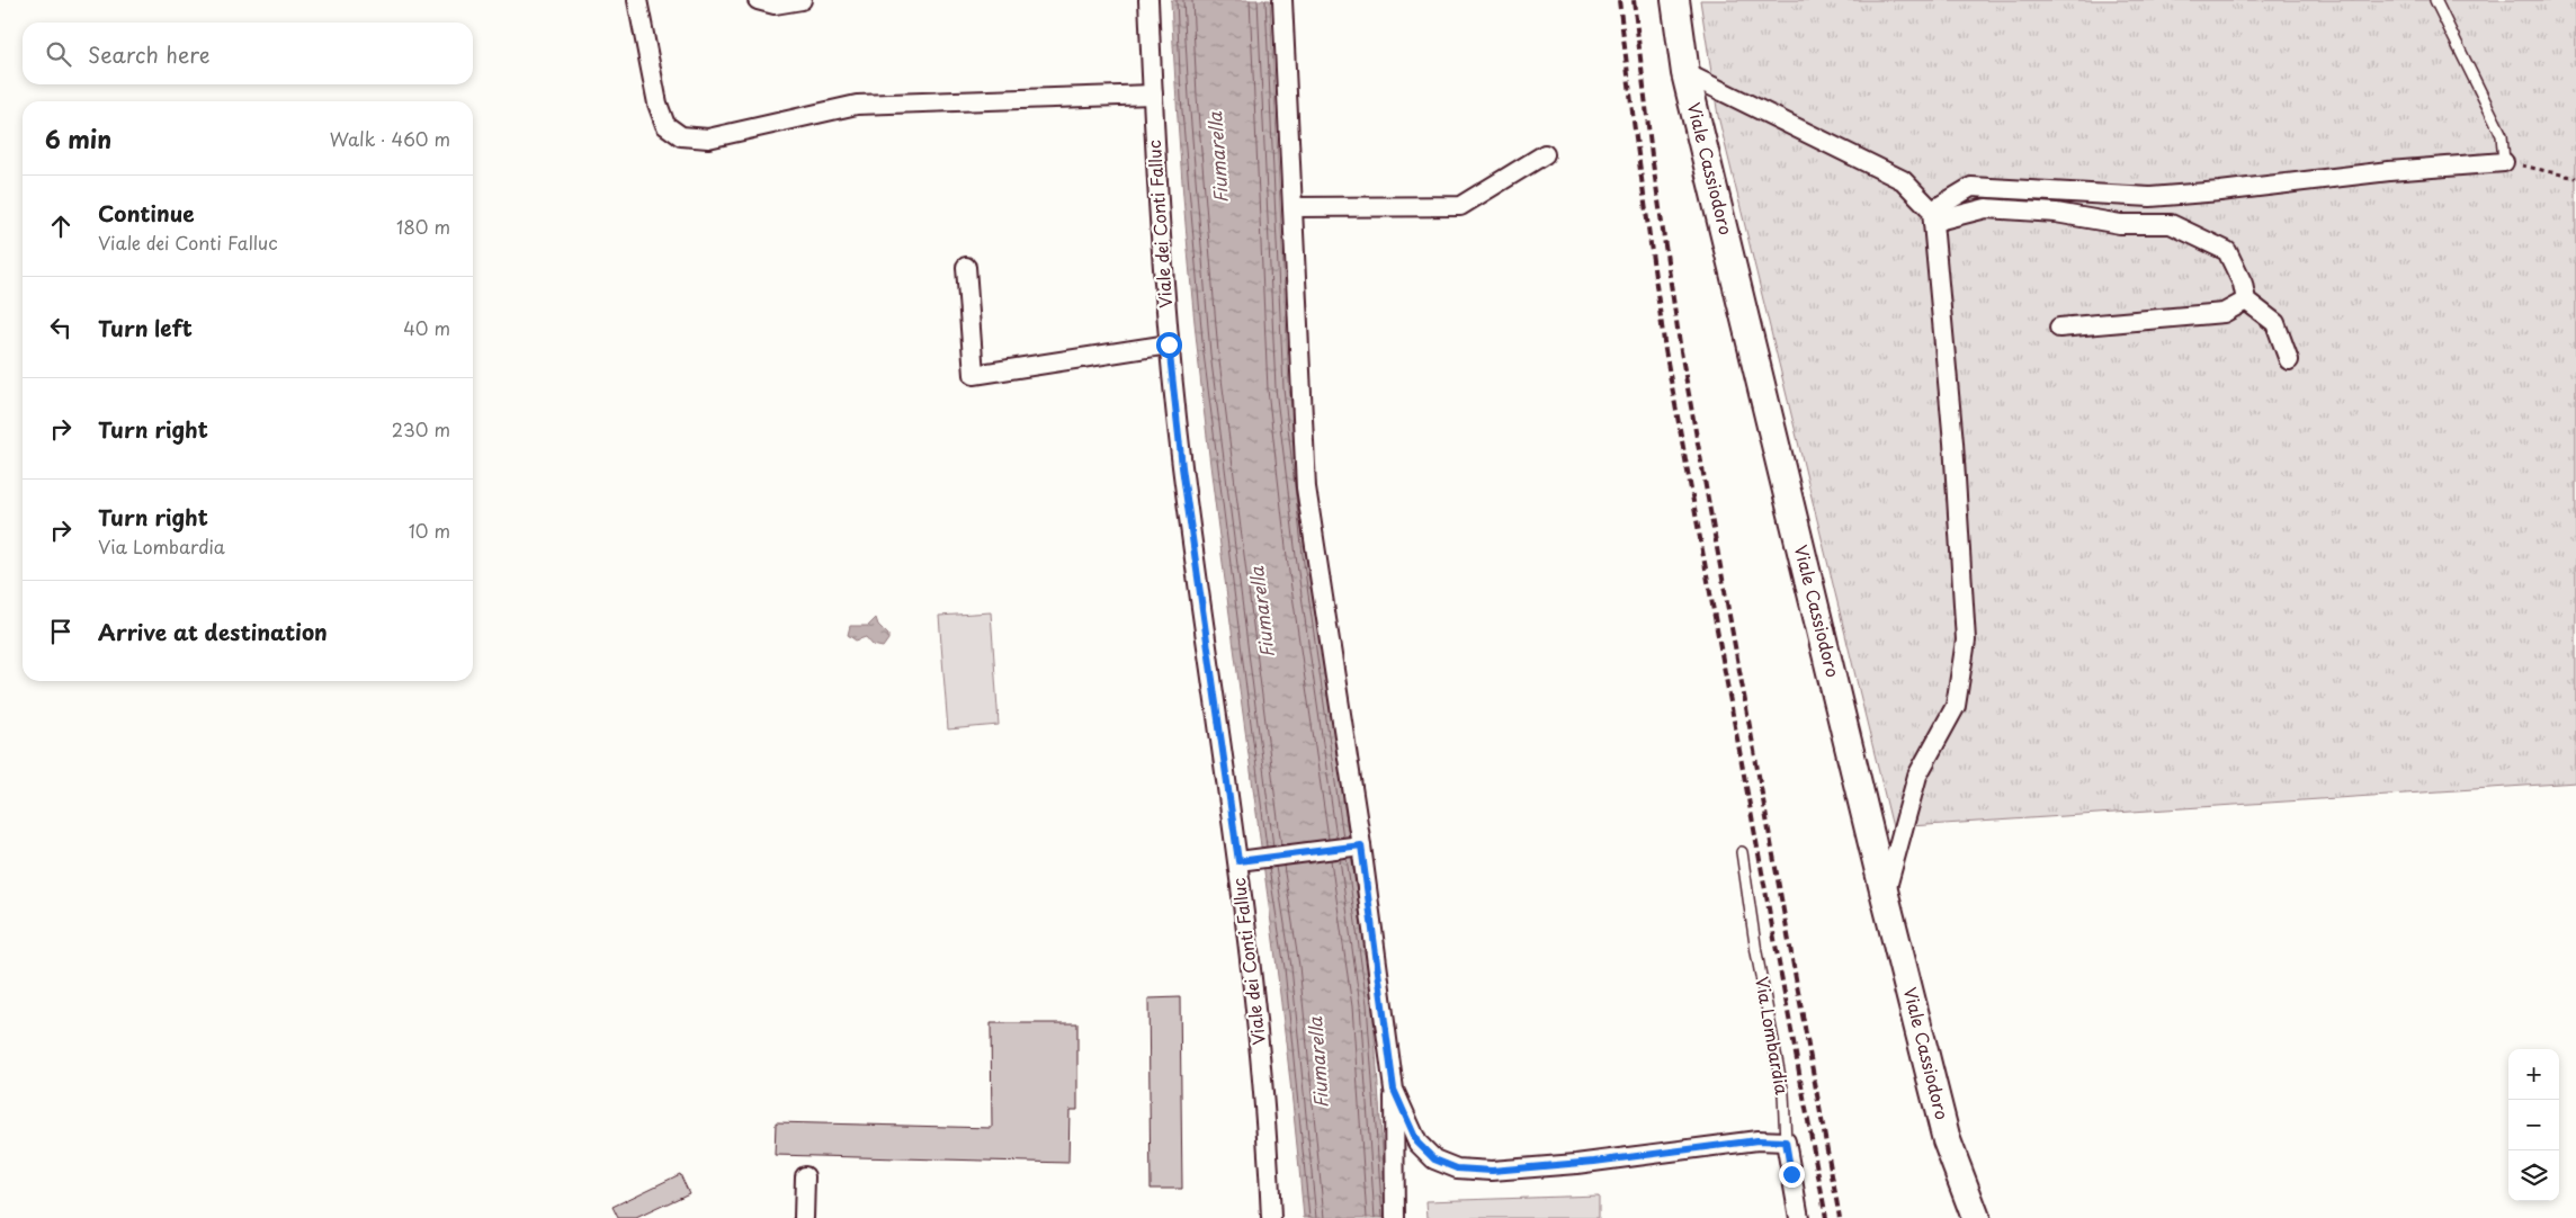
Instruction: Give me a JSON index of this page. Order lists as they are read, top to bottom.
{
  "streets": {
    "main road": ["Viale Cassiodoro"],
    "street": ["Viale dei Conti Falluc", "Via Lombardia"]
  },
  "water": ["Fiumarella"],
  "page": {
    "search": "Search here",
    "heading": ["6 min", "Walk · 460 m"],
    "list": [
      ["Continue", "Viale dei Conti Falluc", "180 m"],
      ["Turn left", "40 m"],
      ["Turn right", "230 m"],
      ["Turn right", "Via Lombardia", "10 m"],
      "Arrive at destination"
    ],
    "map_buttons": ["+", "−"]
  }
}
